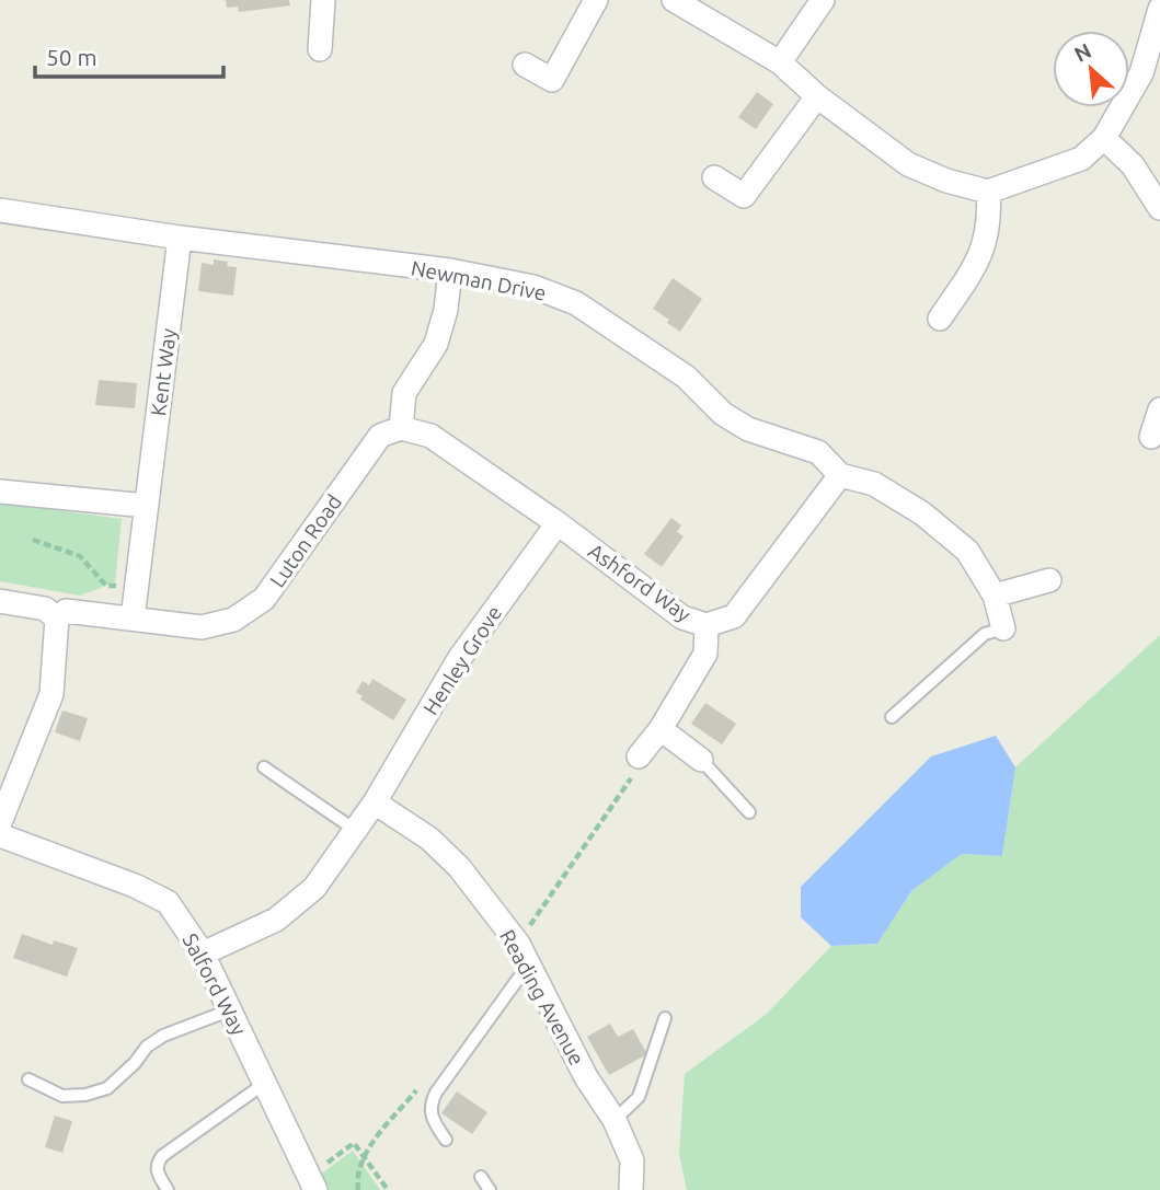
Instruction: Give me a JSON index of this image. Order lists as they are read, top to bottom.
{
  "streets": {
    "street": [
      "Newman Drive",
      "Kent Way",
      "Luton Road",
      "Ashford Way",
      "Henley Grove",
      "Salford Way",
      "Reading Avenue"
    ]
  },
  "crossings": [
    ["Newman Drive", "Kent Way"],
    ["Newman Drive", "Ashford Way"],
    ["Kent Way", "Luton Road"],
    ["Luton Road", "Ashford Way"],
    ["Ashford Way", "Henley Grove"],
    ["Henley Grove", "Salford Way"],
    ["Henley Grove", "Reading Avenue"]
  ],
  "scale_bar": "50 m",
  "north": "top left"
}
